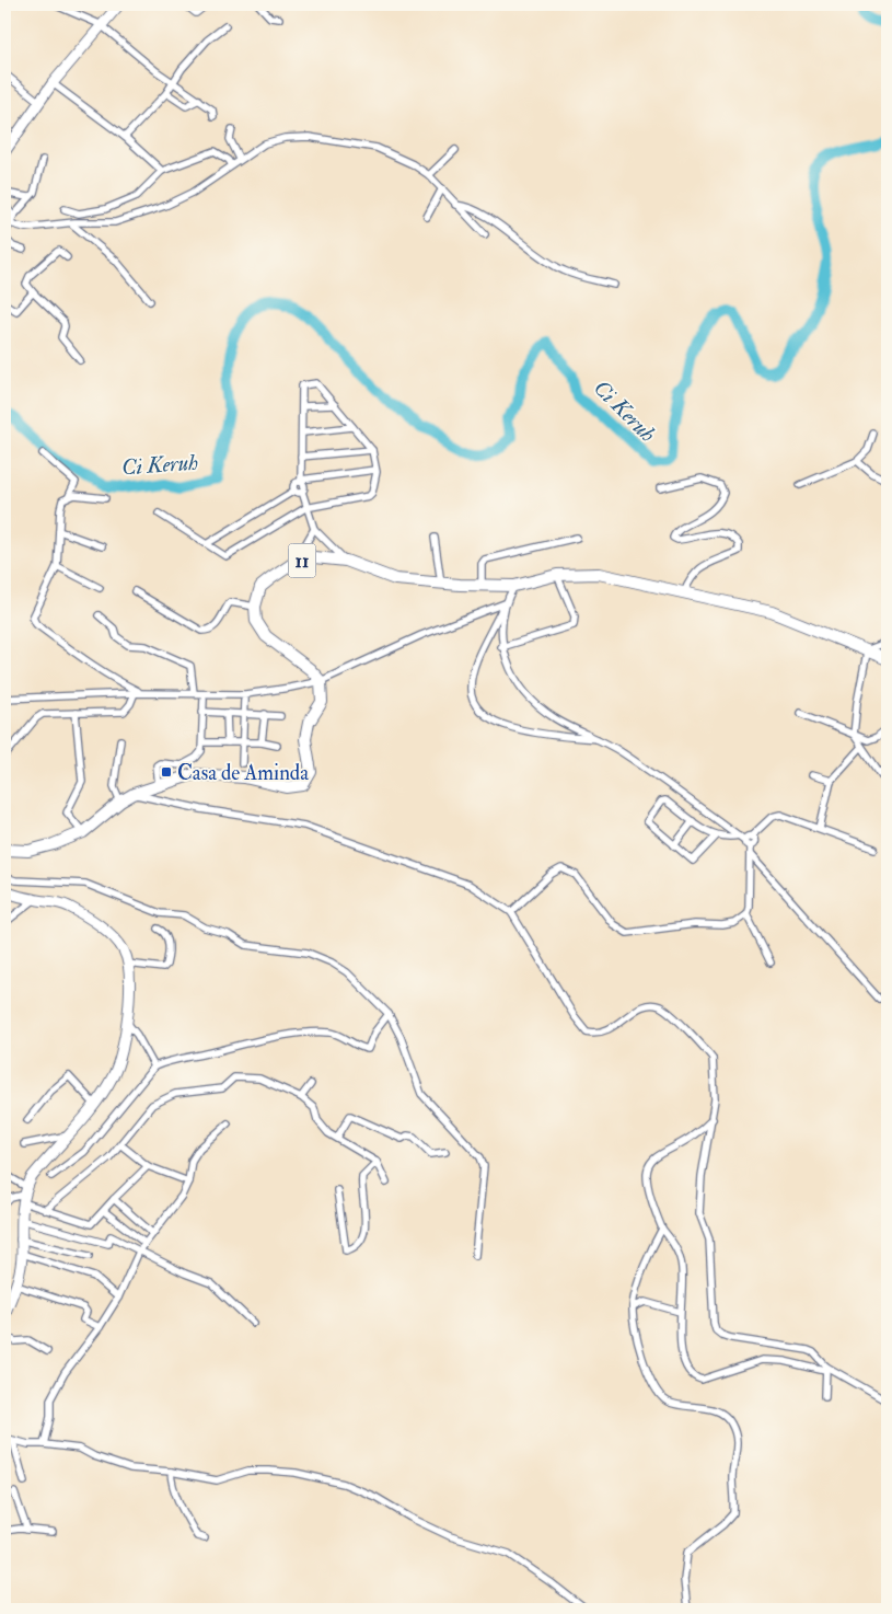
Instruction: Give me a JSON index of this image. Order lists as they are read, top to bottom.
{
  "streets": {
    "highway": ["11"]
  },
  "water": ["Ci Keruh"],
  "places": {
    "transit": ["Casa de Aminda"]
  }
}
